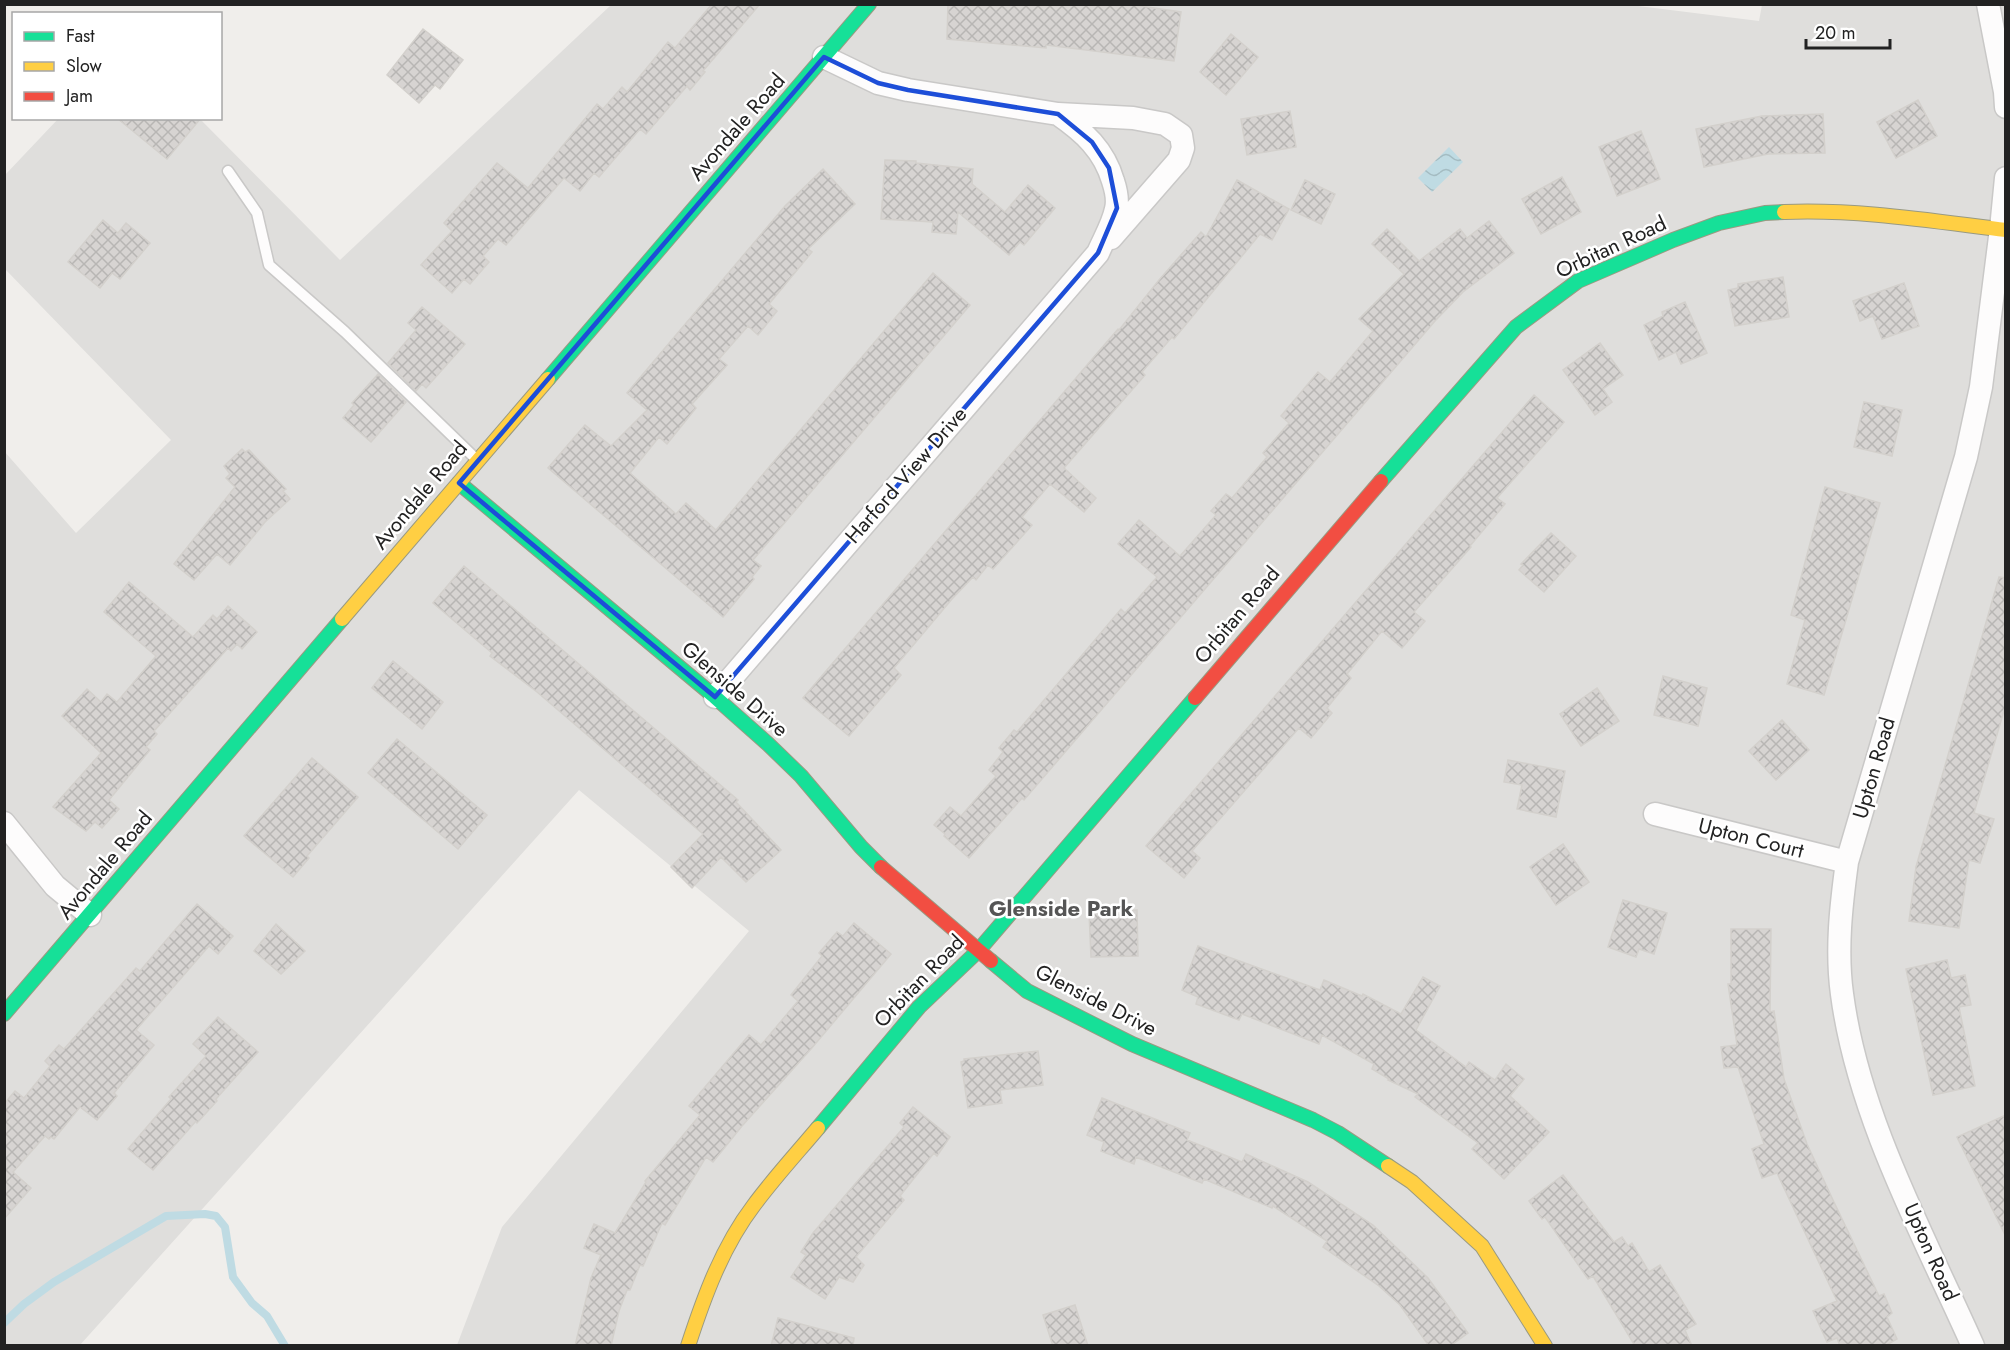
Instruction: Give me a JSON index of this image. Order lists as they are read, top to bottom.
{
  "streets": {
    "street": [
      "Avondale Road",
      "Orbitan Road",
      "Harford View Drive",
      "Glenside Drive",
      "Upton Road",
      "Upton Court"
    ]
  },
  "crossings": [
    ["Avondale Road", "Harford View Drive"],
    ["Avondale Road", "Glenside Drive"],
    ["Orbitan Road", "Glenside Drive"],
    ["Orbitan Road", "Upton Road"],
    ["Harford View Drive", "Glenside Drive"],
    ["Upton Road", "Upton Court"]
  ],
  "districts": ["Glenside Park"],
  "legend": ["Fast", "Slow", "Jam"],
  "scale_bar": "20 m"
}
